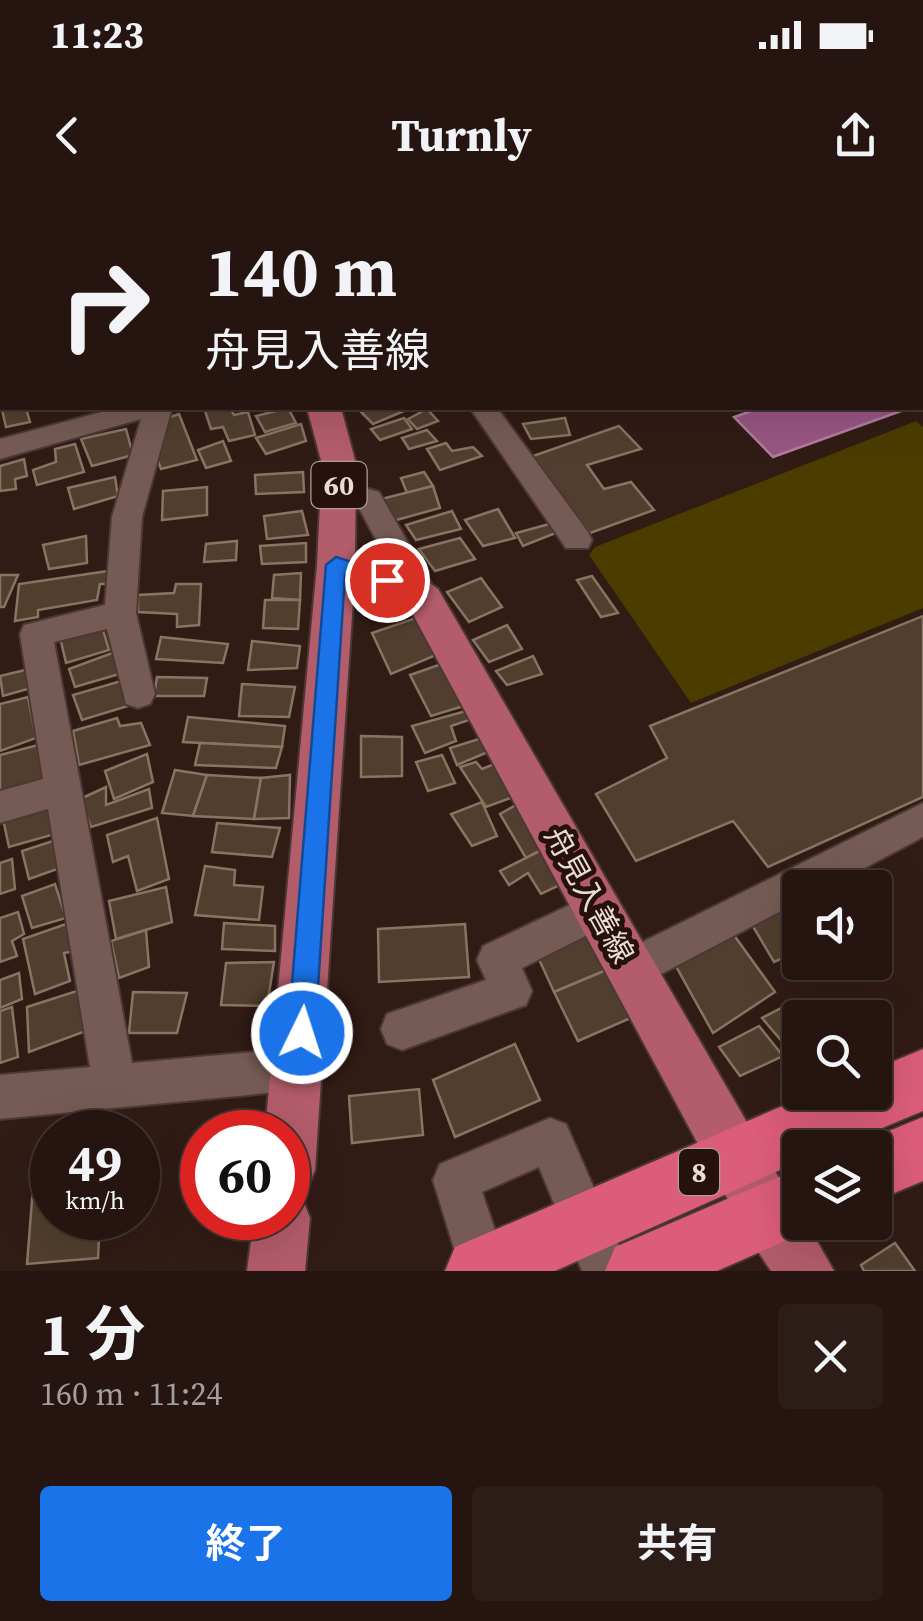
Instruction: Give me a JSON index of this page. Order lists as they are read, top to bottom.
{
  "streets": {
    "highway": ["8"],
    "main road": ["60", "舟見入善線"]
  },
  "crossings": [
    ["舟見入善線", "8"]
  ],
  "page": {
    "status": "11:23",
    "header": "Turnly",
    "turn": ["140 m", "舟見入善線"],
    "speed": "49 km/h",
    "limit": "60",
    "heading": ["1 分", "160 m · 11:24"],
    "buttons": ["終了", "共有"]
  }
}
